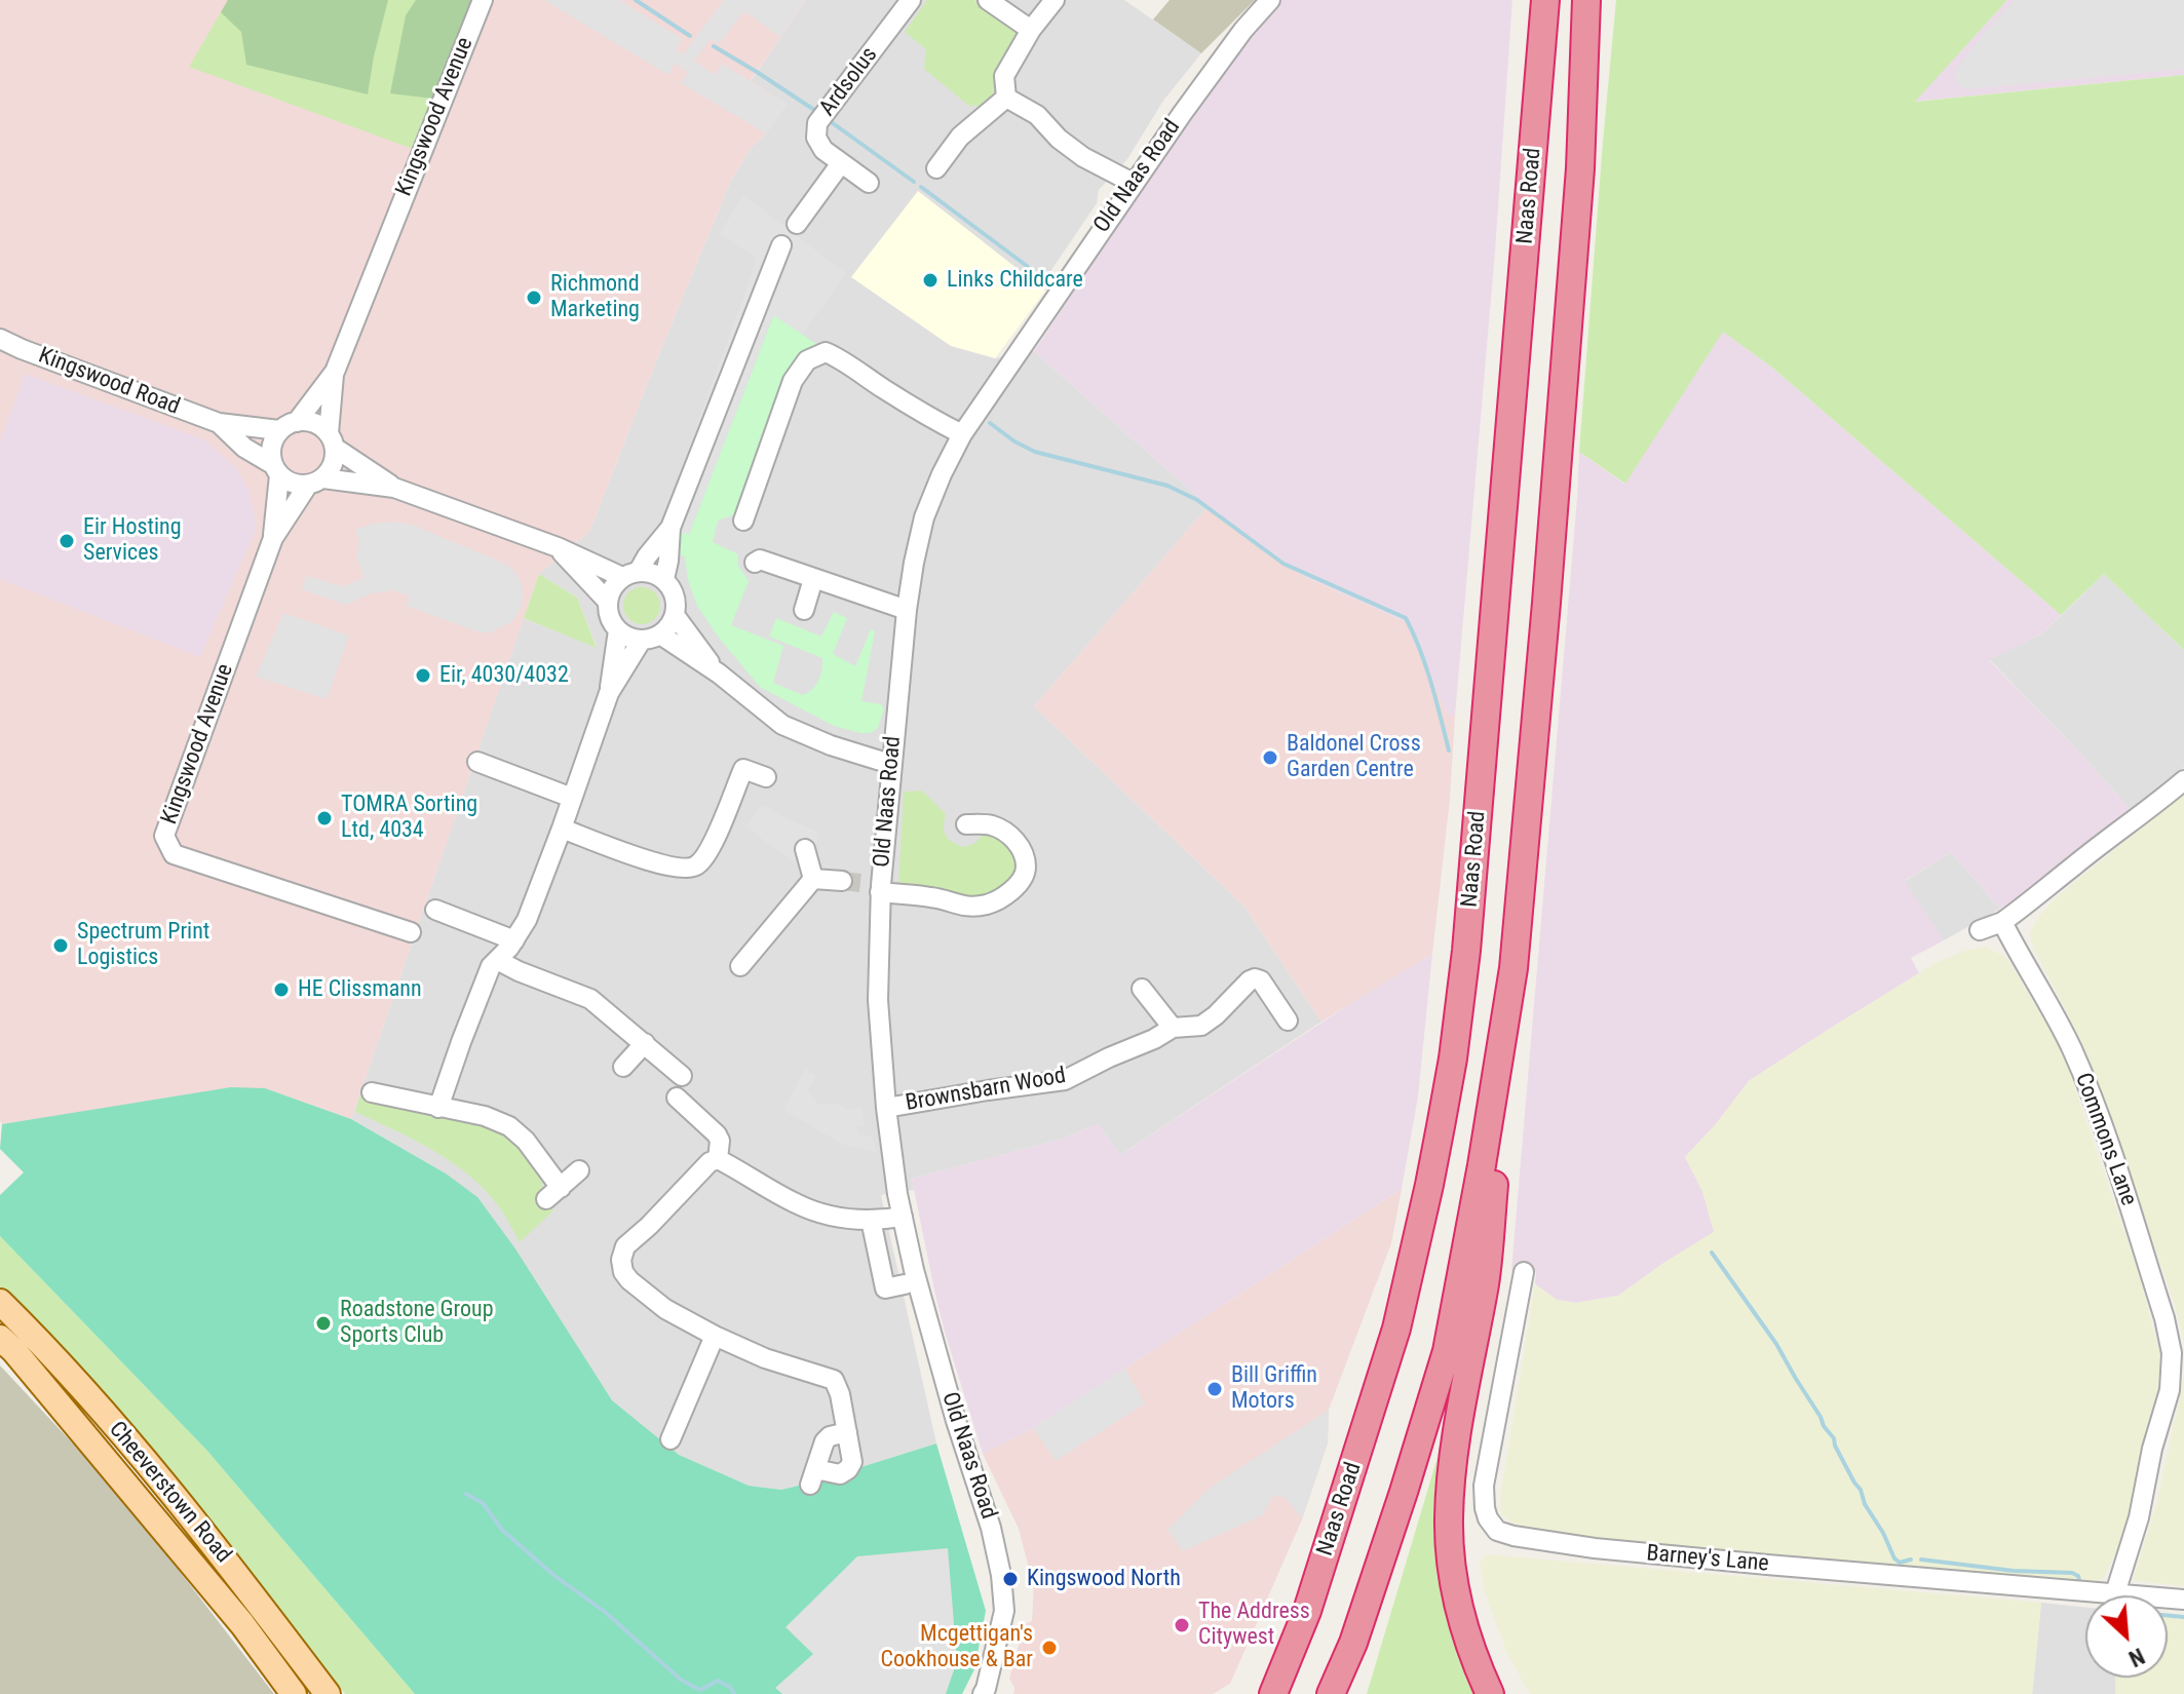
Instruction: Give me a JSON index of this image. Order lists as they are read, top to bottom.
{
  "streets": {
    "highway": ["Naas Road"],
    "main road": ["Cheeverstown Road"],
    "street": [
      "Ardsolus",
      "Kingswood Avenue",
      "Old Naas Road",
      "Kingswood Road",
      "Brownsbarn Wood",
      "Commons Lane",
      "Barney's Lane"
    ]
  },
  "crossings": [
    ["Kingswood Avenue", "Kingswood Road"],
    ["Old Naas Road", "Brownsbarn Wood"],
    ["Commons Lane", "Barney's Lane"]
  ],
  "places": [
    "Links Childcare",
    "Richmond Marketing",
    "Eir Hosting Services",
    "Eir, 4030/4032",
    "Baldonel Cross Garden Centre",
    "TOMRA Sorting Ltd, 4034",
    "Spectrum Print Logistics",
    "HE Clissmann",
    "Roadstone Group Sports Club",
    "Bill Griffin Motors",
    "Kingswood North",
    "The Address Citywest",
    "Mcgettigan's Cookhouse & Bar"
  ],
  "north": "bottom right"
}
